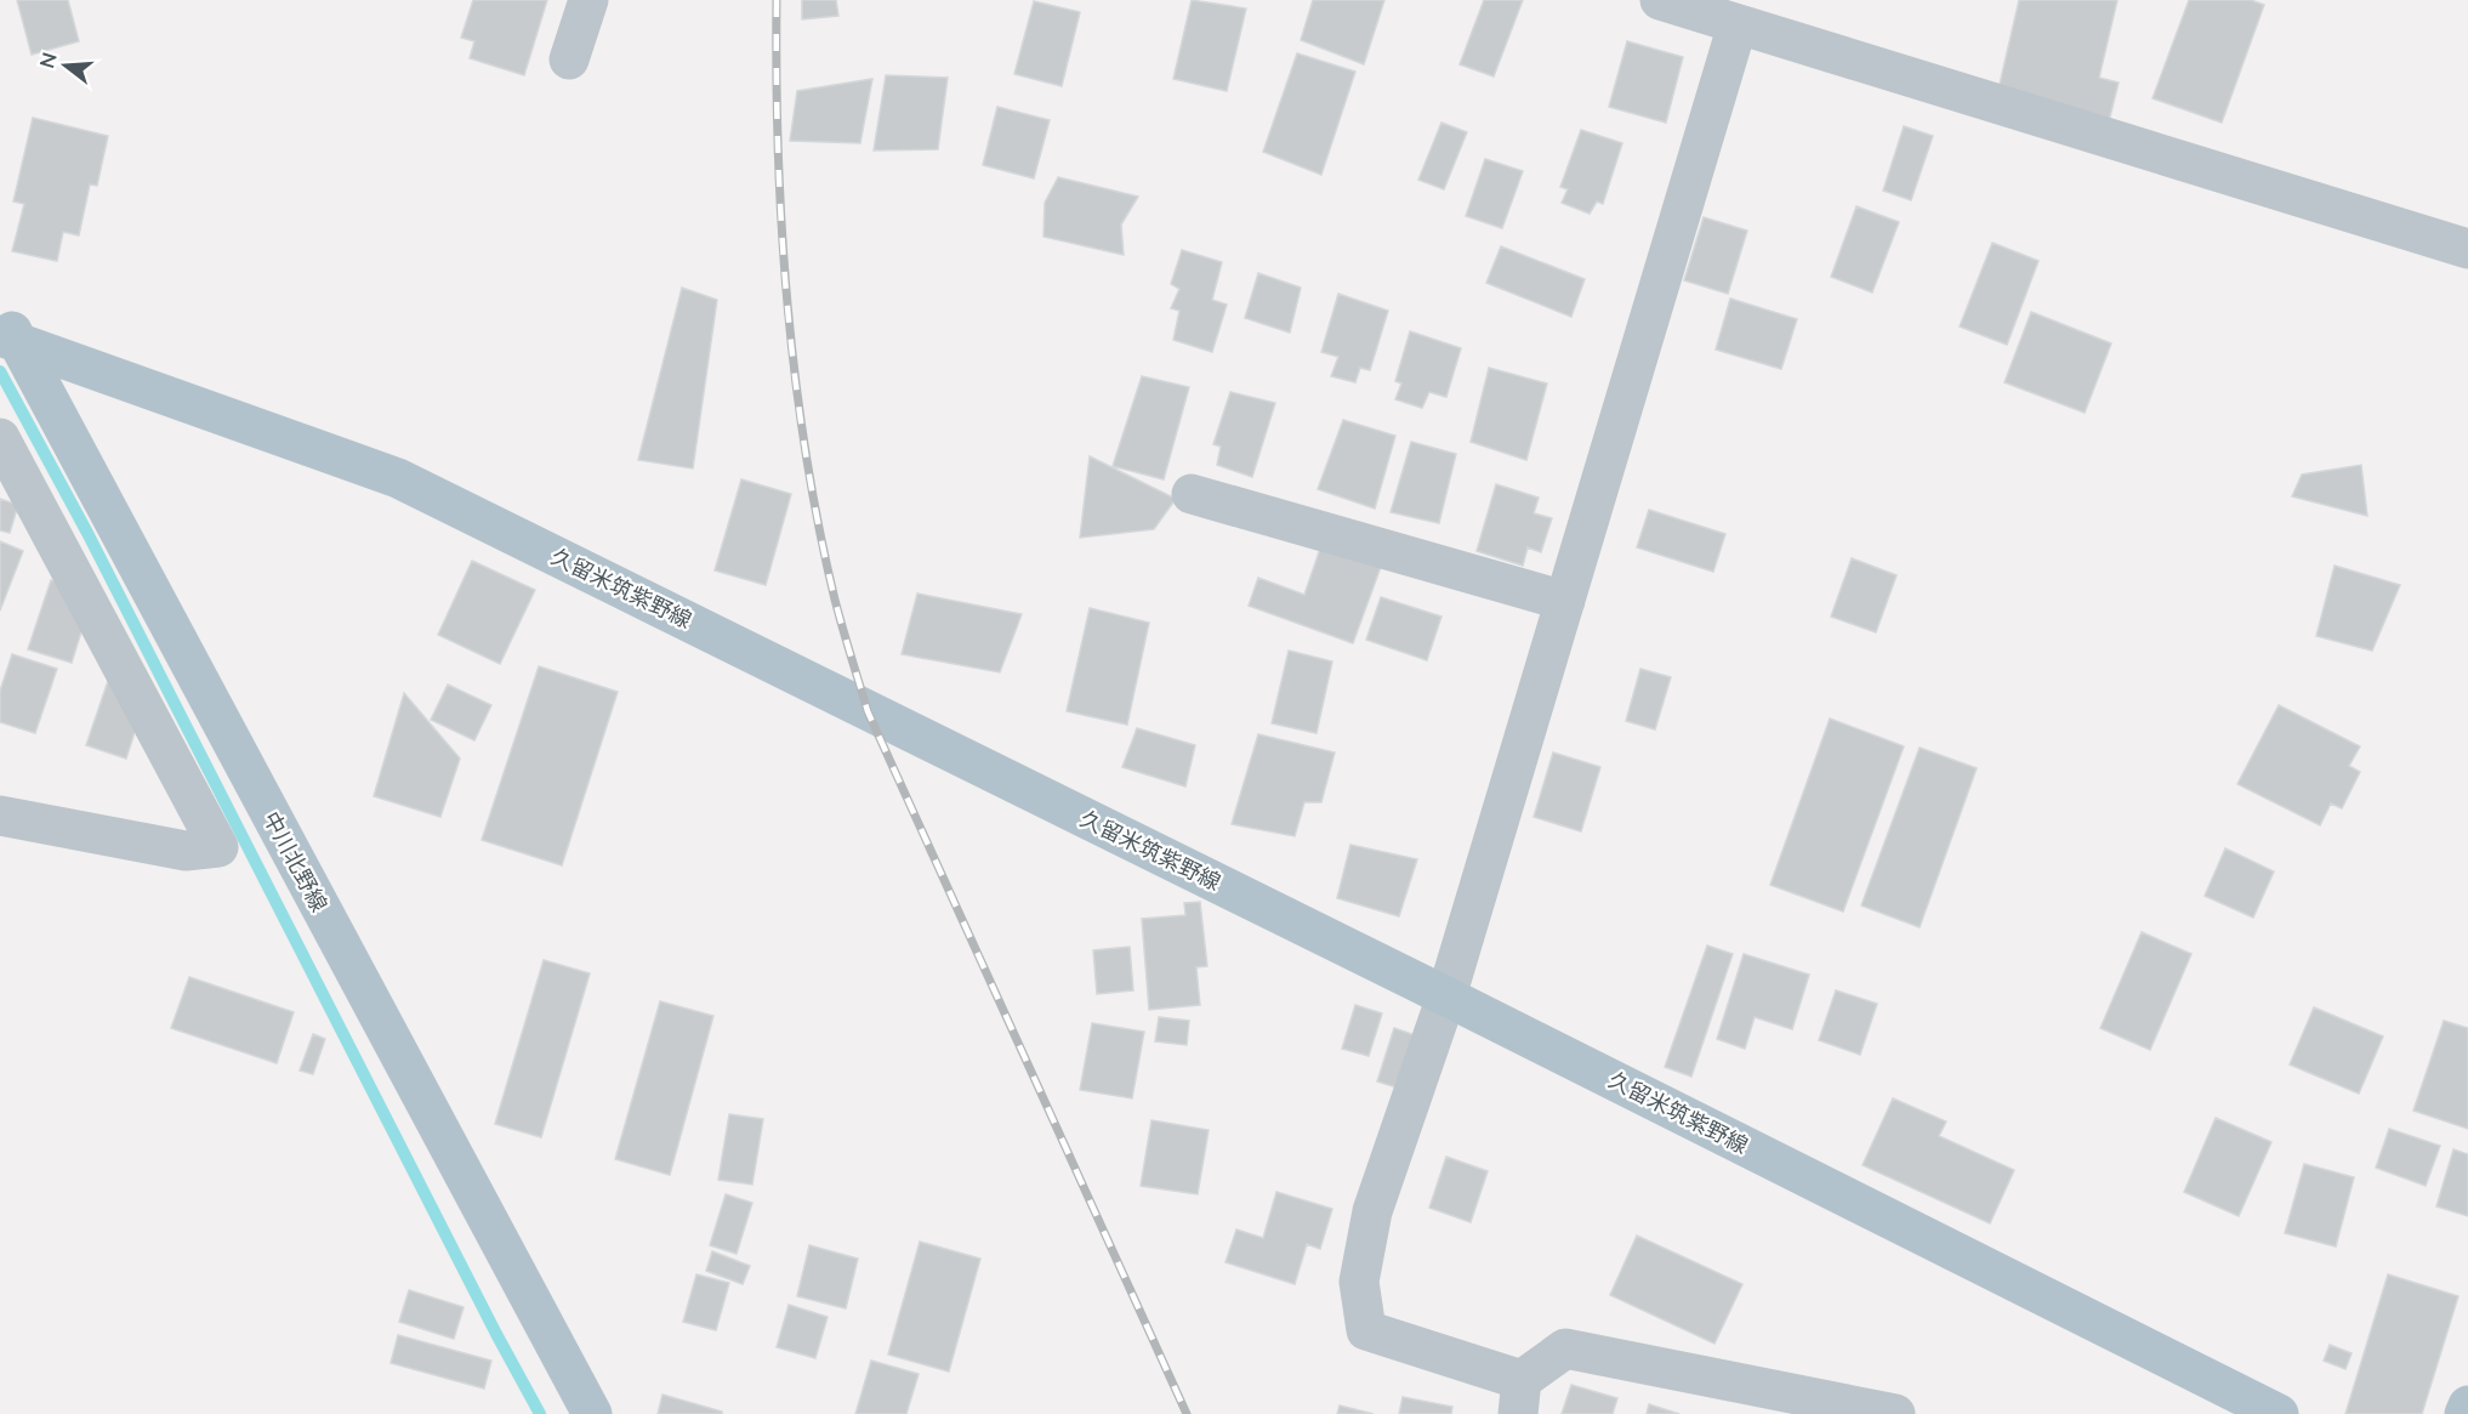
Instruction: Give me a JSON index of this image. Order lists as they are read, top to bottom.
{
  "streets": {
    "main road": ["久留米筑紫野線", "中川北野線"]
  },
  "crossings": [
    ["久留米筑紫野線", "中川北野線"]
  ],
  "north": "left"
}
